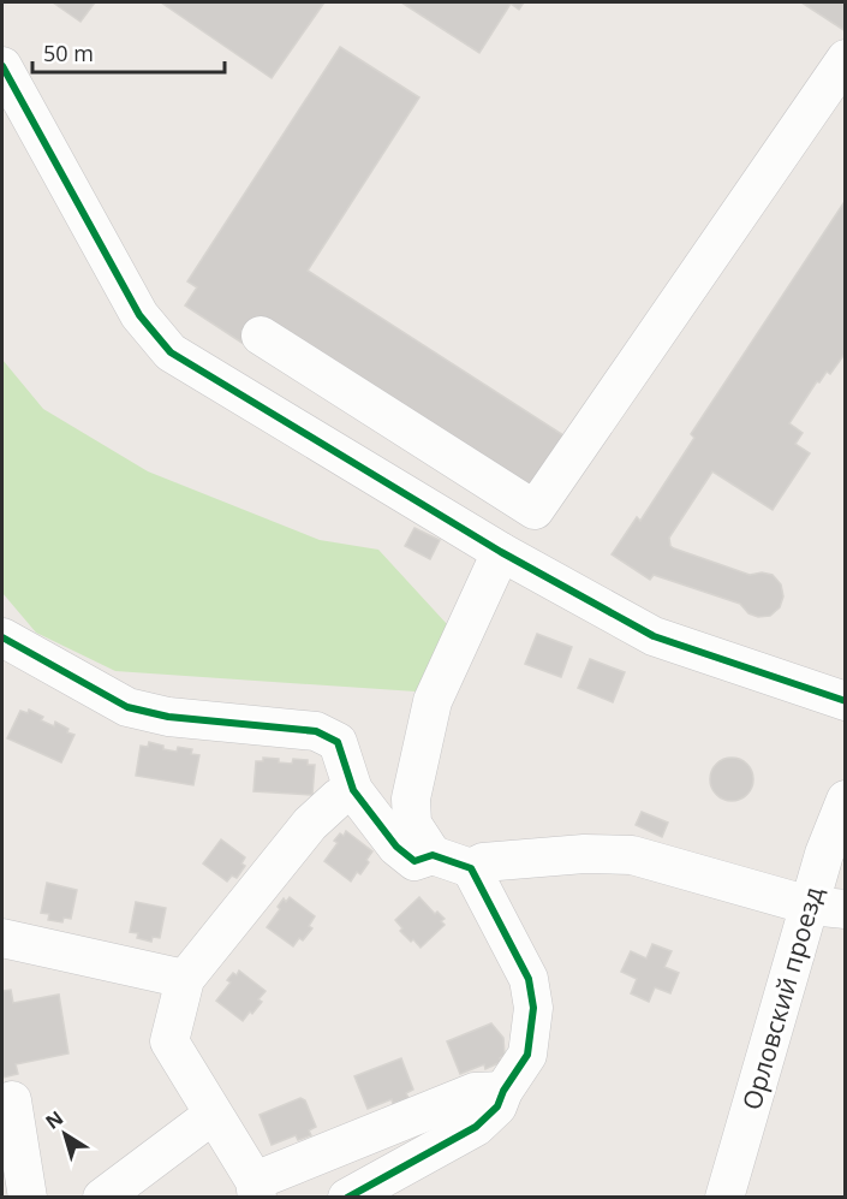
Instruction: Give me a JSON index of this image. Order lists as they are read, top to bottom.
{
  "streets": {
    "street": ["Орловский проезд"]
  },
  "scale_bar": "50 m",
  "north": "top left"
}
